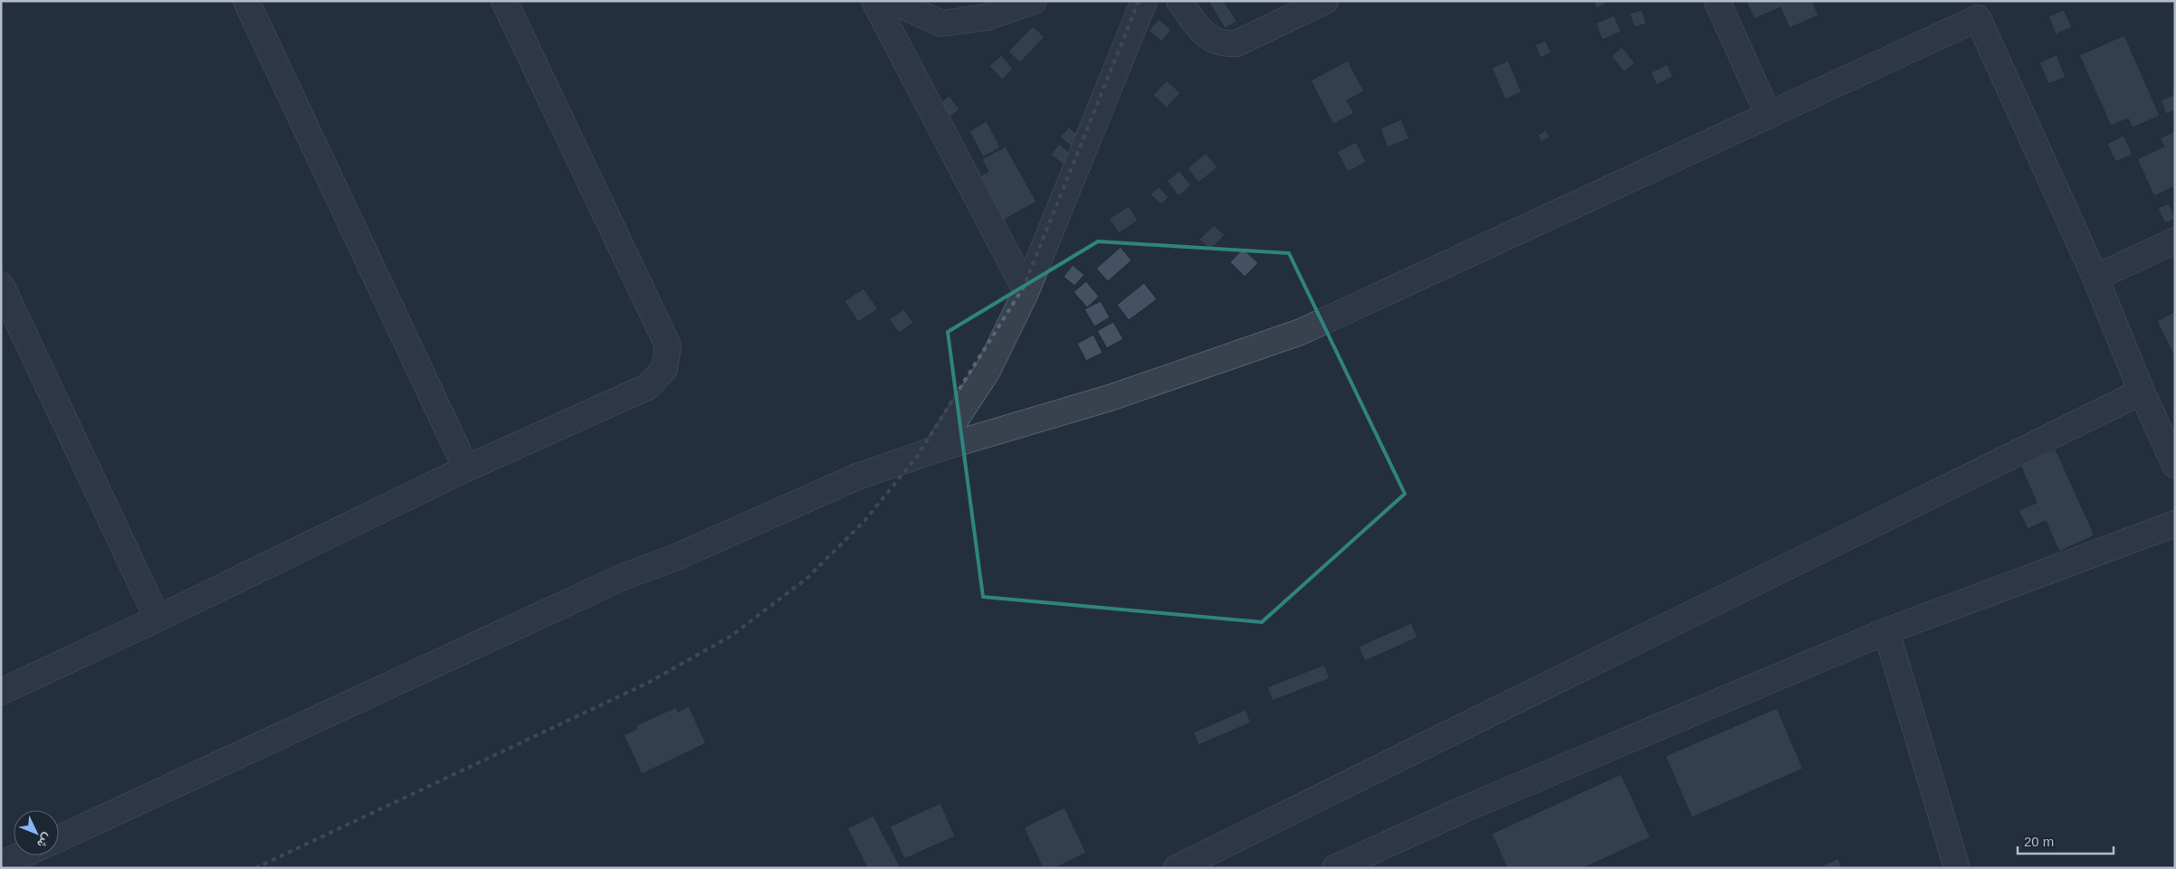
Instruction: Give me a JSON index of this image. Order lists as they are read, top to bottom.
{
  "scale_bar": "20 m",
  "north": "bottom right"
}
